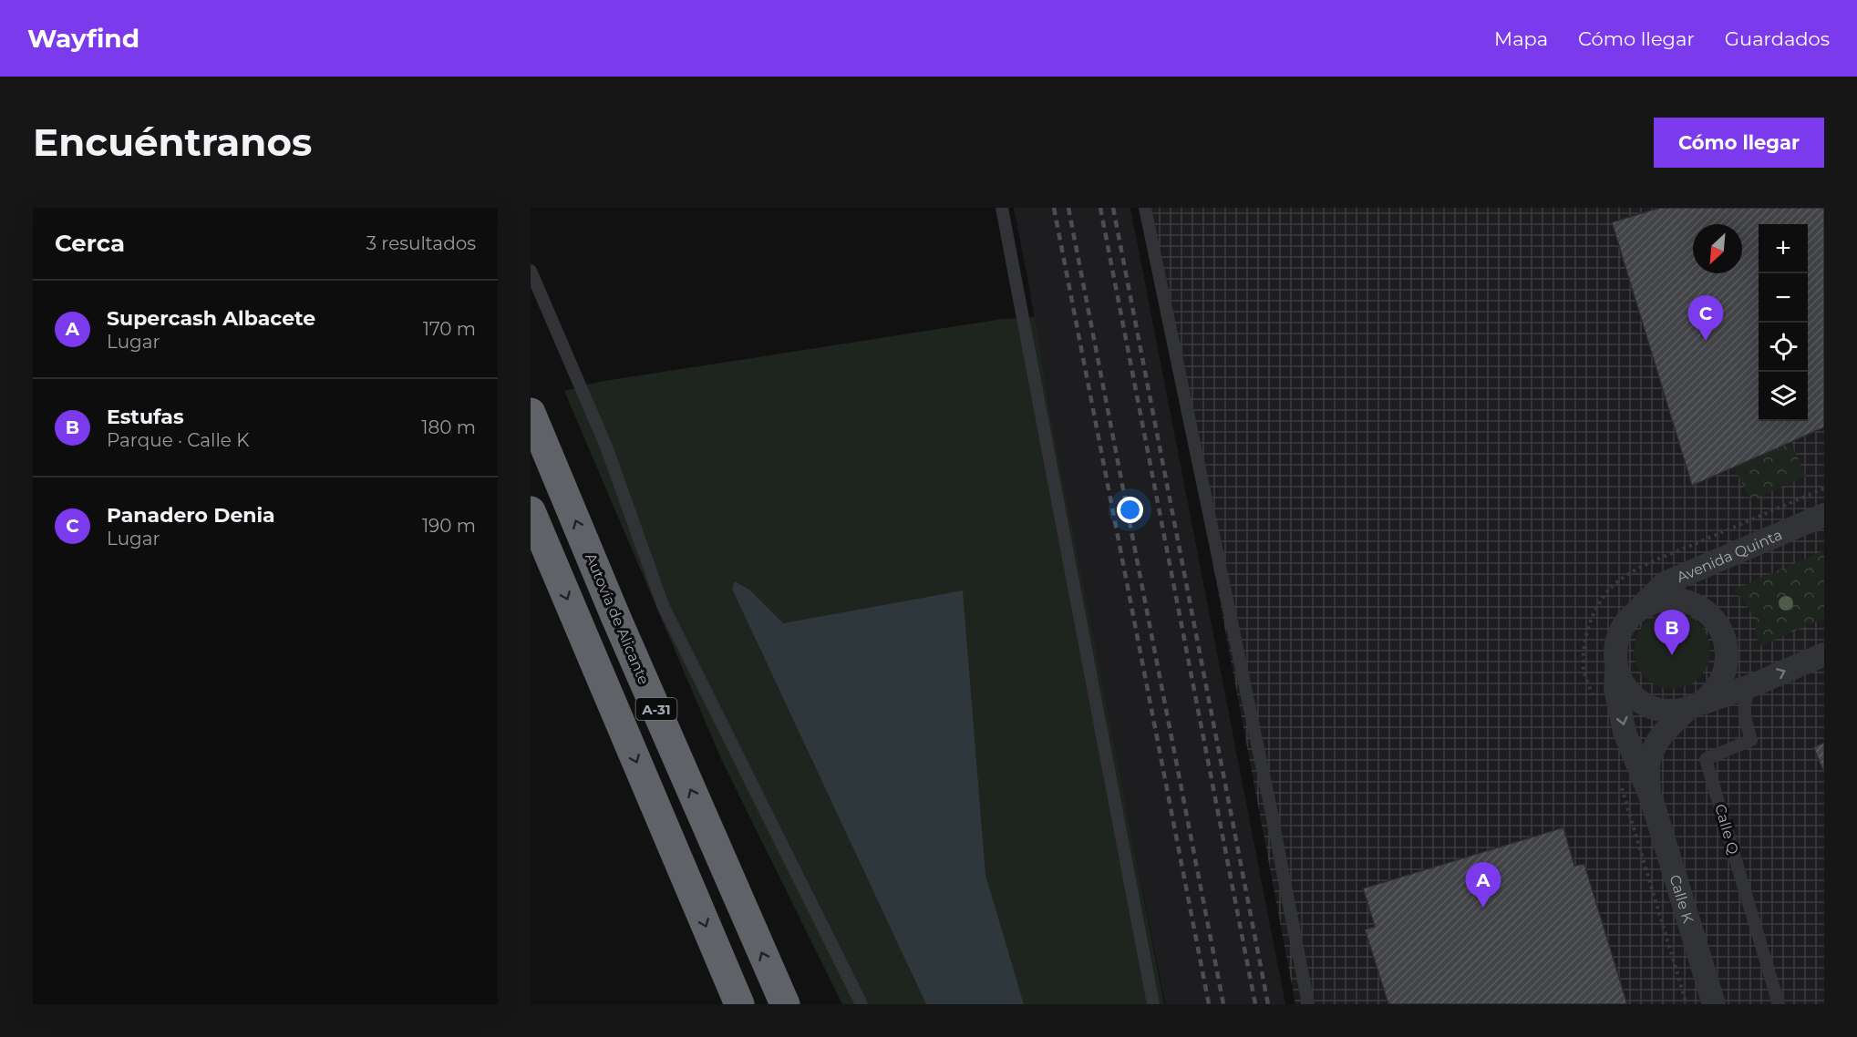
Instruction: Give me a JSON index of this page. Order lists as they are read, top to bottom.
{
  "streets": {
    "highway": ["Autovía de Alicante", "A-31"],
    "street": ["Avenida Quinta", "Calle K"],
    "lane": ["Calle Q"]
  },
  "crossings": [
    ["Avenida Quinta", "Calle K"]
  ],
  "north": "bottom left",
  "page": {
    "header": "Wayfind",
    "nav": ["Mapa", "Cómo llegar", "Guardados"],
    "buttons": "Cómo llegar",
    "title": "Encuéntranos",
    "heading": ["Cerca", "3 resultados"],
    "map_buttons": ["+", "−"],
    "list": [
      {
        "mark": "A",
        "name": "Supercash Albacete",
        "note": "Lugar",
        "value": "170 m"
      },
      {
        "mark": "B",
        "name": "Estufas",
        "note": "Parque · Calle K",
        "value": "180 m"
      },
      {
        "mark": "C",
        "name": "Panadero Denia",
        "note": "Lugar",
        "value": "190 m"
      }
    ],
    "pins": ["C", "B", "A"]
  }
}
